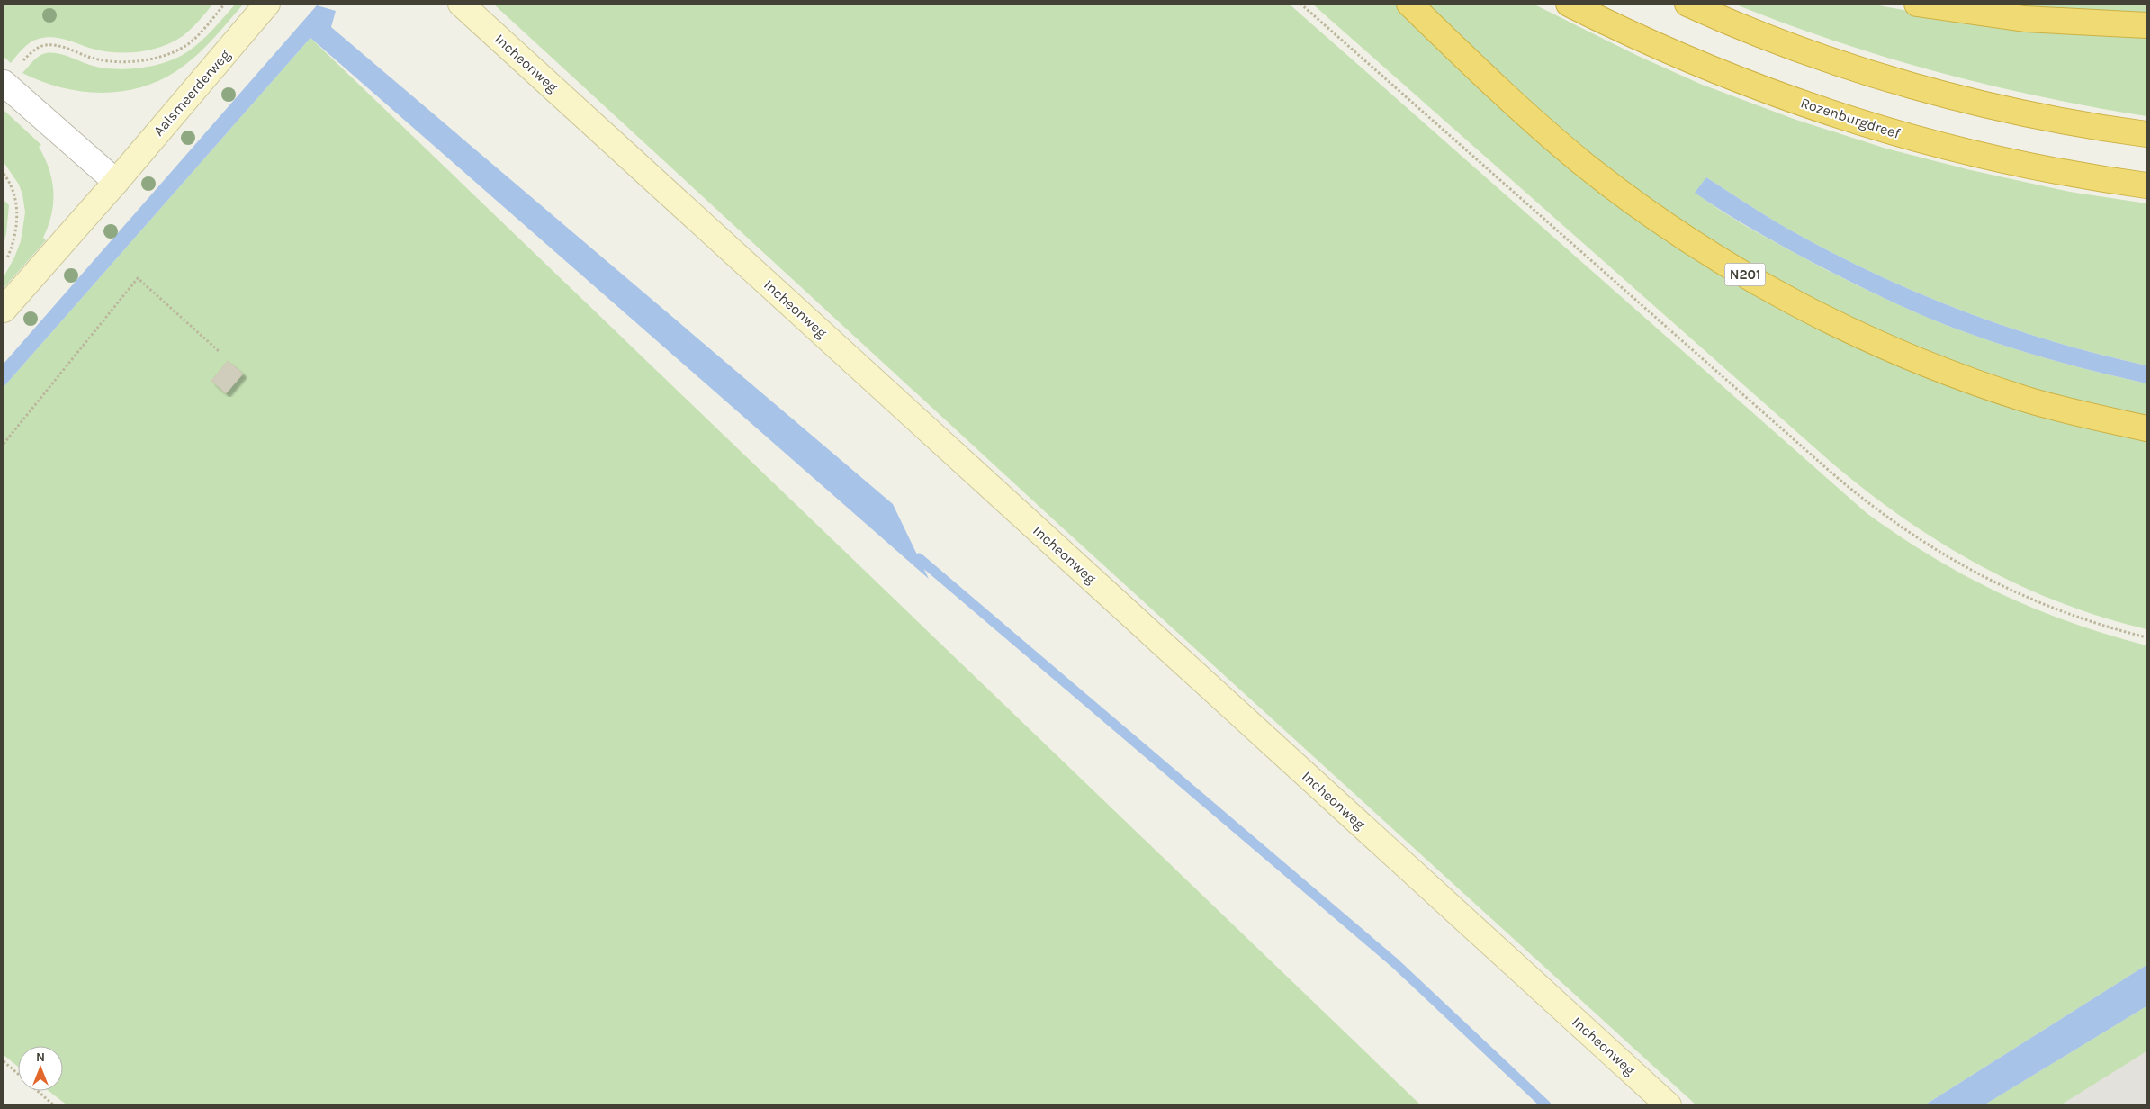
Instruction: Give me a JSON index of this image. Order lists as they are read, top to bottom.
{
  "streets": {
    "highway": ["Rozenburgdreef", "N201"],
    "street": ["Incheonweg", "Aalsmeerderweg"]
  },
  "north": "top"
}
